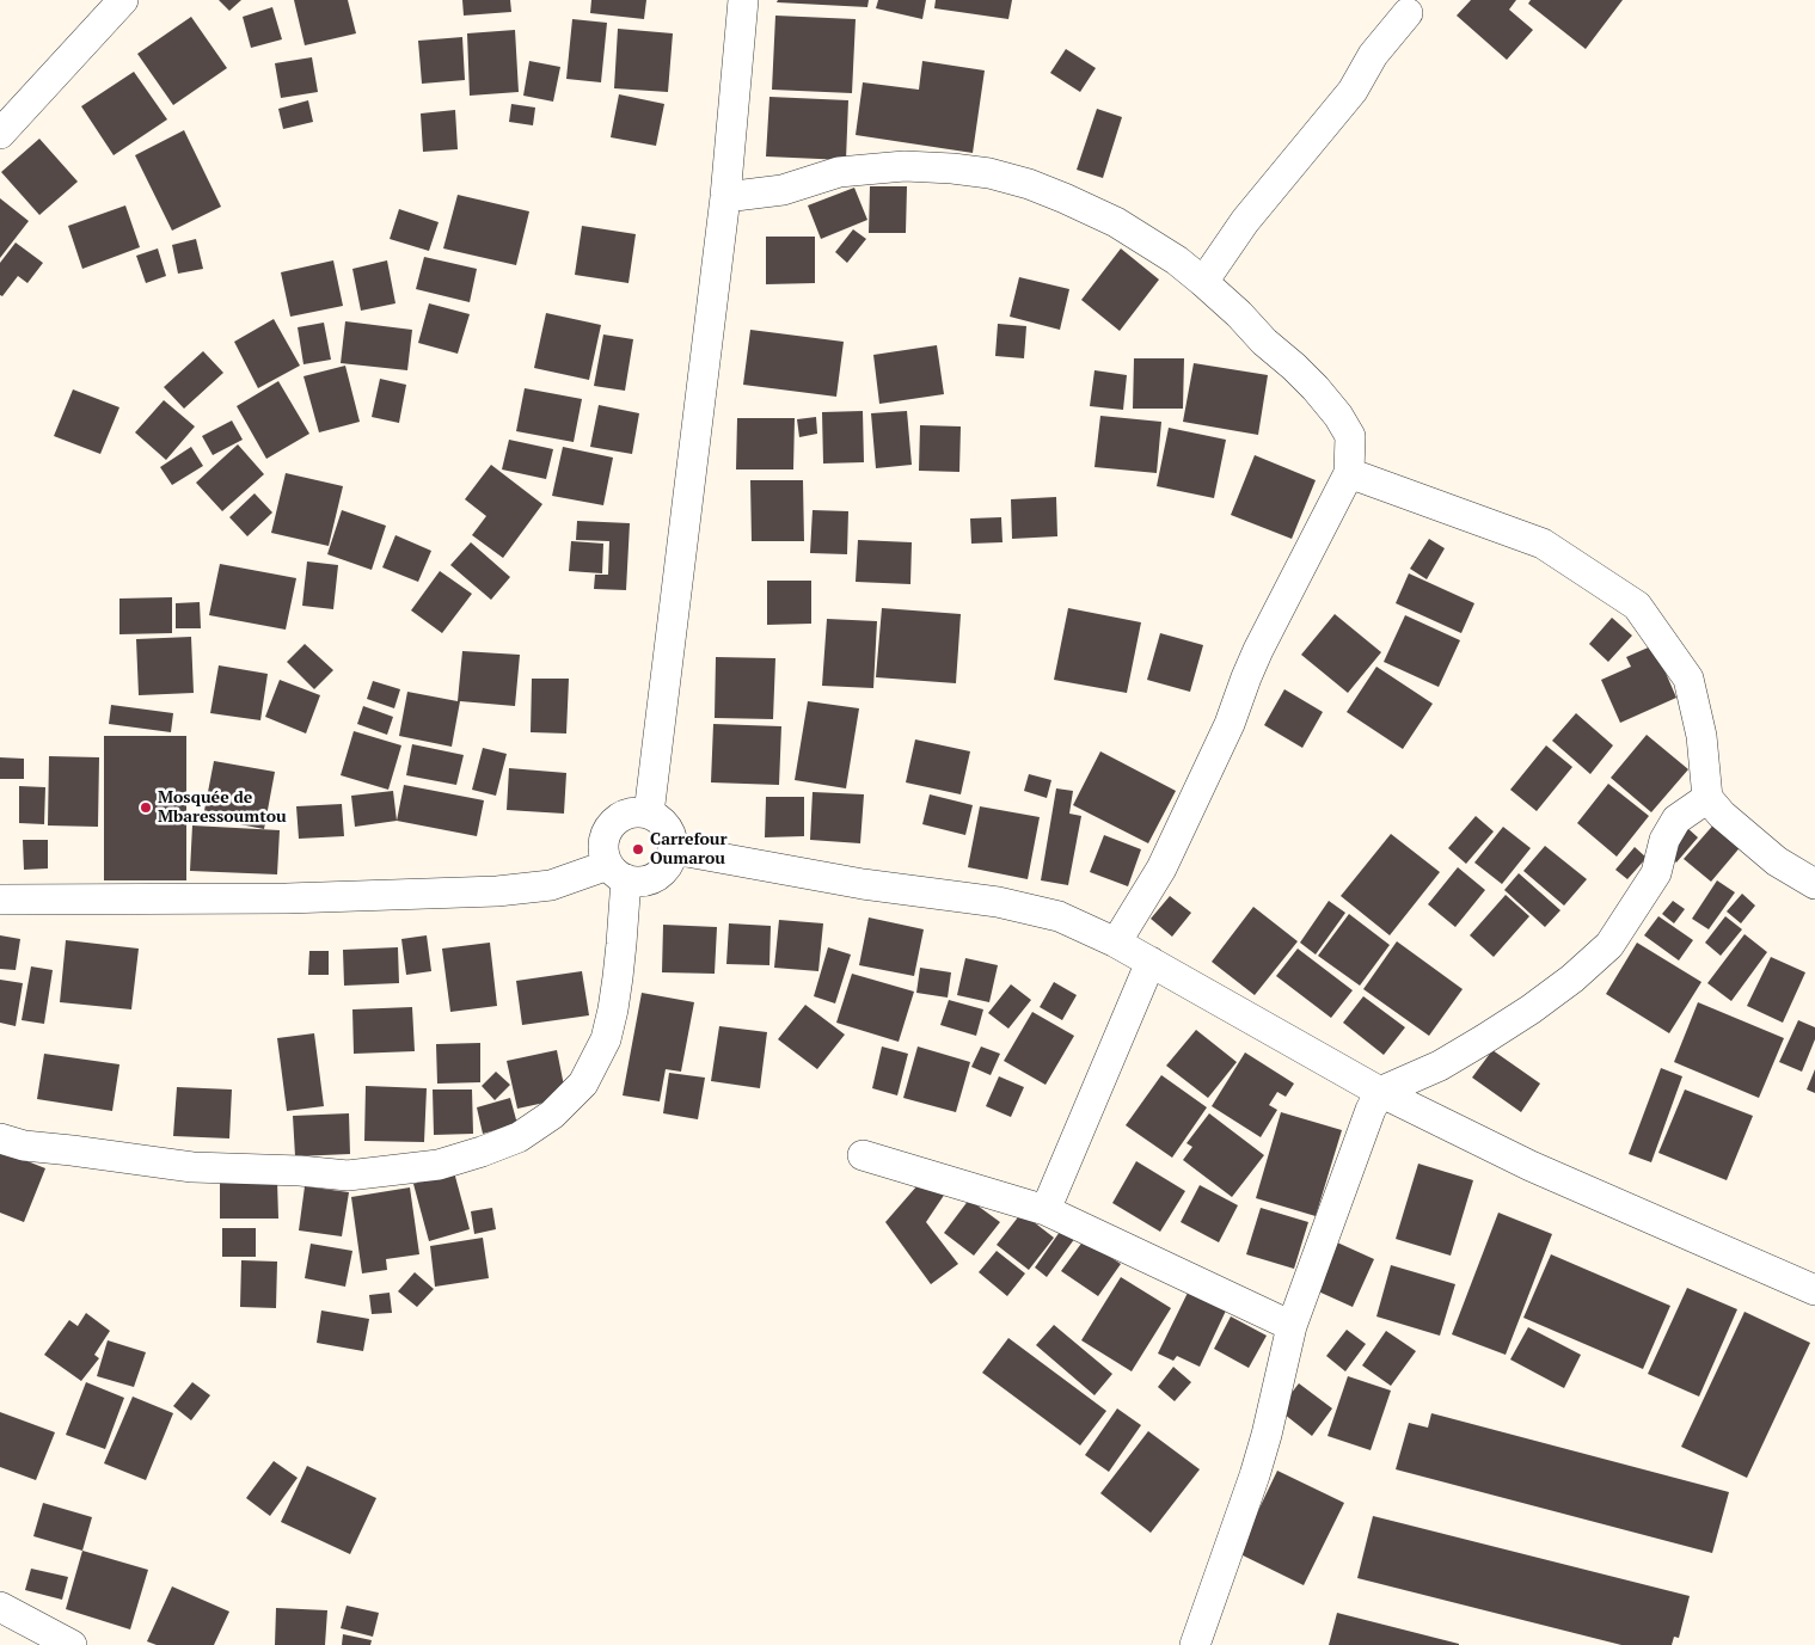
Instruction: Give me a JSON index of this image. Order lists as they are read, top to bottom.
{
  "places": ["Mosquée de Mbaressoumtou", "Carrefour Oumarou"]
}
